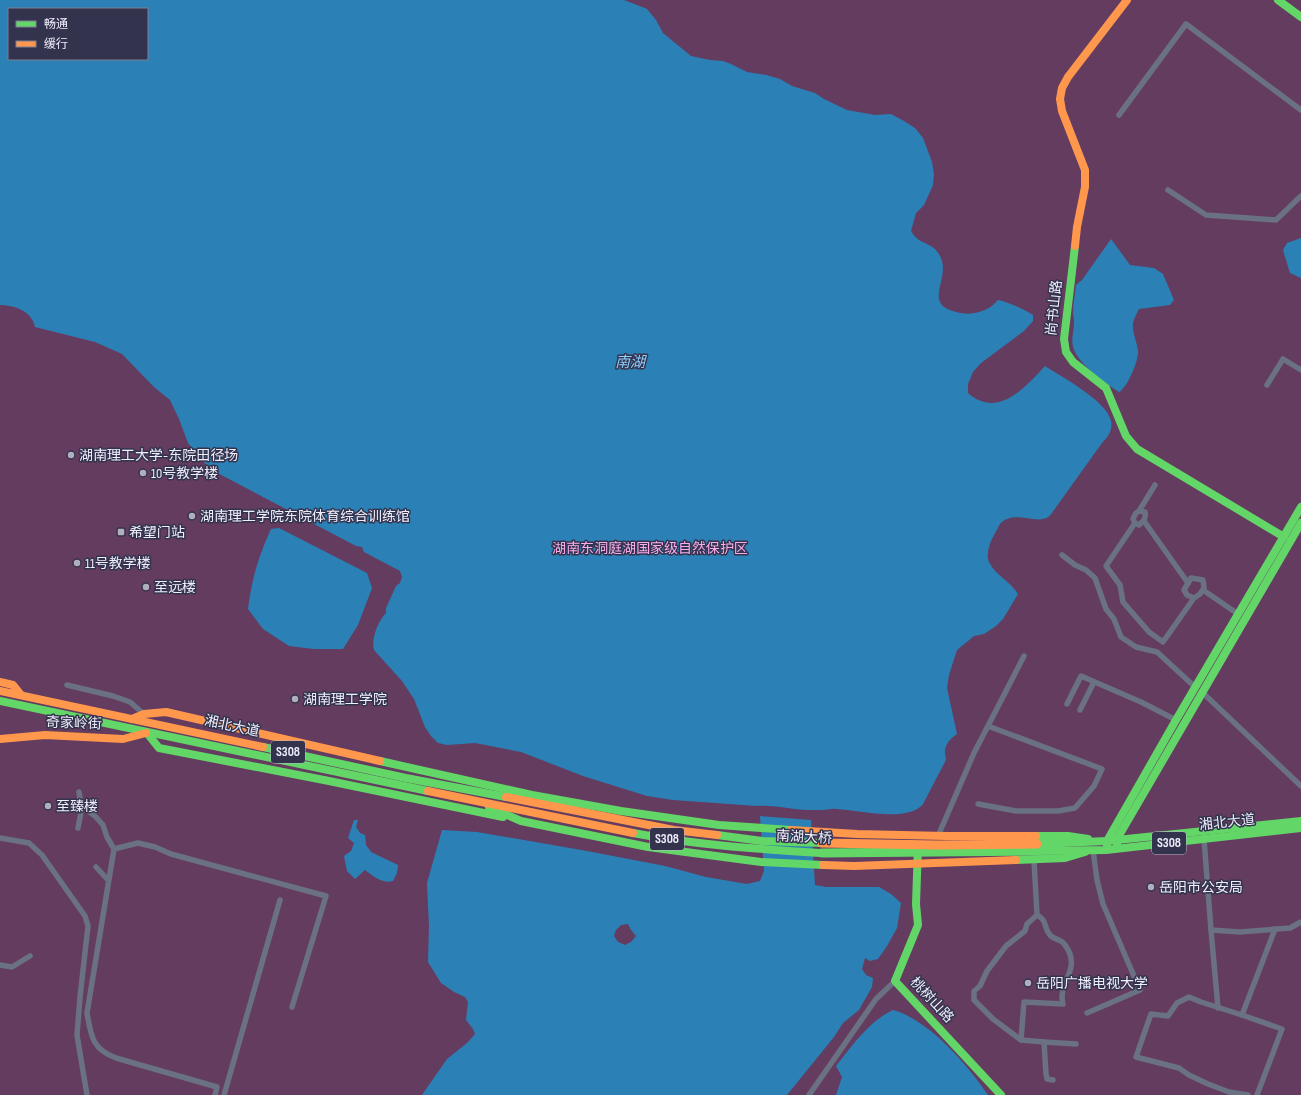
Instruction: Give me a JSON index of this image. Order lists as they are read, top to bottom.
{
  "streets": {
    "main road": [
      "尚书山路",
      "奇家岭街",
      "湘北大道",
      "S308",
      "南湖大桥",
      "桃树山路"
    ]
  },
  "crossings": [
    ["奇家岭街", "湘北大道"],
    ["湘北大道", "南湖大桥"]
  ],
  "water": ["南湖"],
  "parks": ["湖南东洞庭湖国家级自然保护区"],
  "places": {
    "other": [
      "湖南理工大学-东院田径场",
      "10号教学楼",
      "湖南理工学院东院体育综合训练馆",
      "11号教学楼",
      "至远楼",
      "湖南理工学院",
      "至臻楼",
      "岳阳市公安局",
      "岳阳广播电视大学"
    ],
    "transit": ["希望门站"]
  },
  "legend": ["畅通", "缓行"]
}
